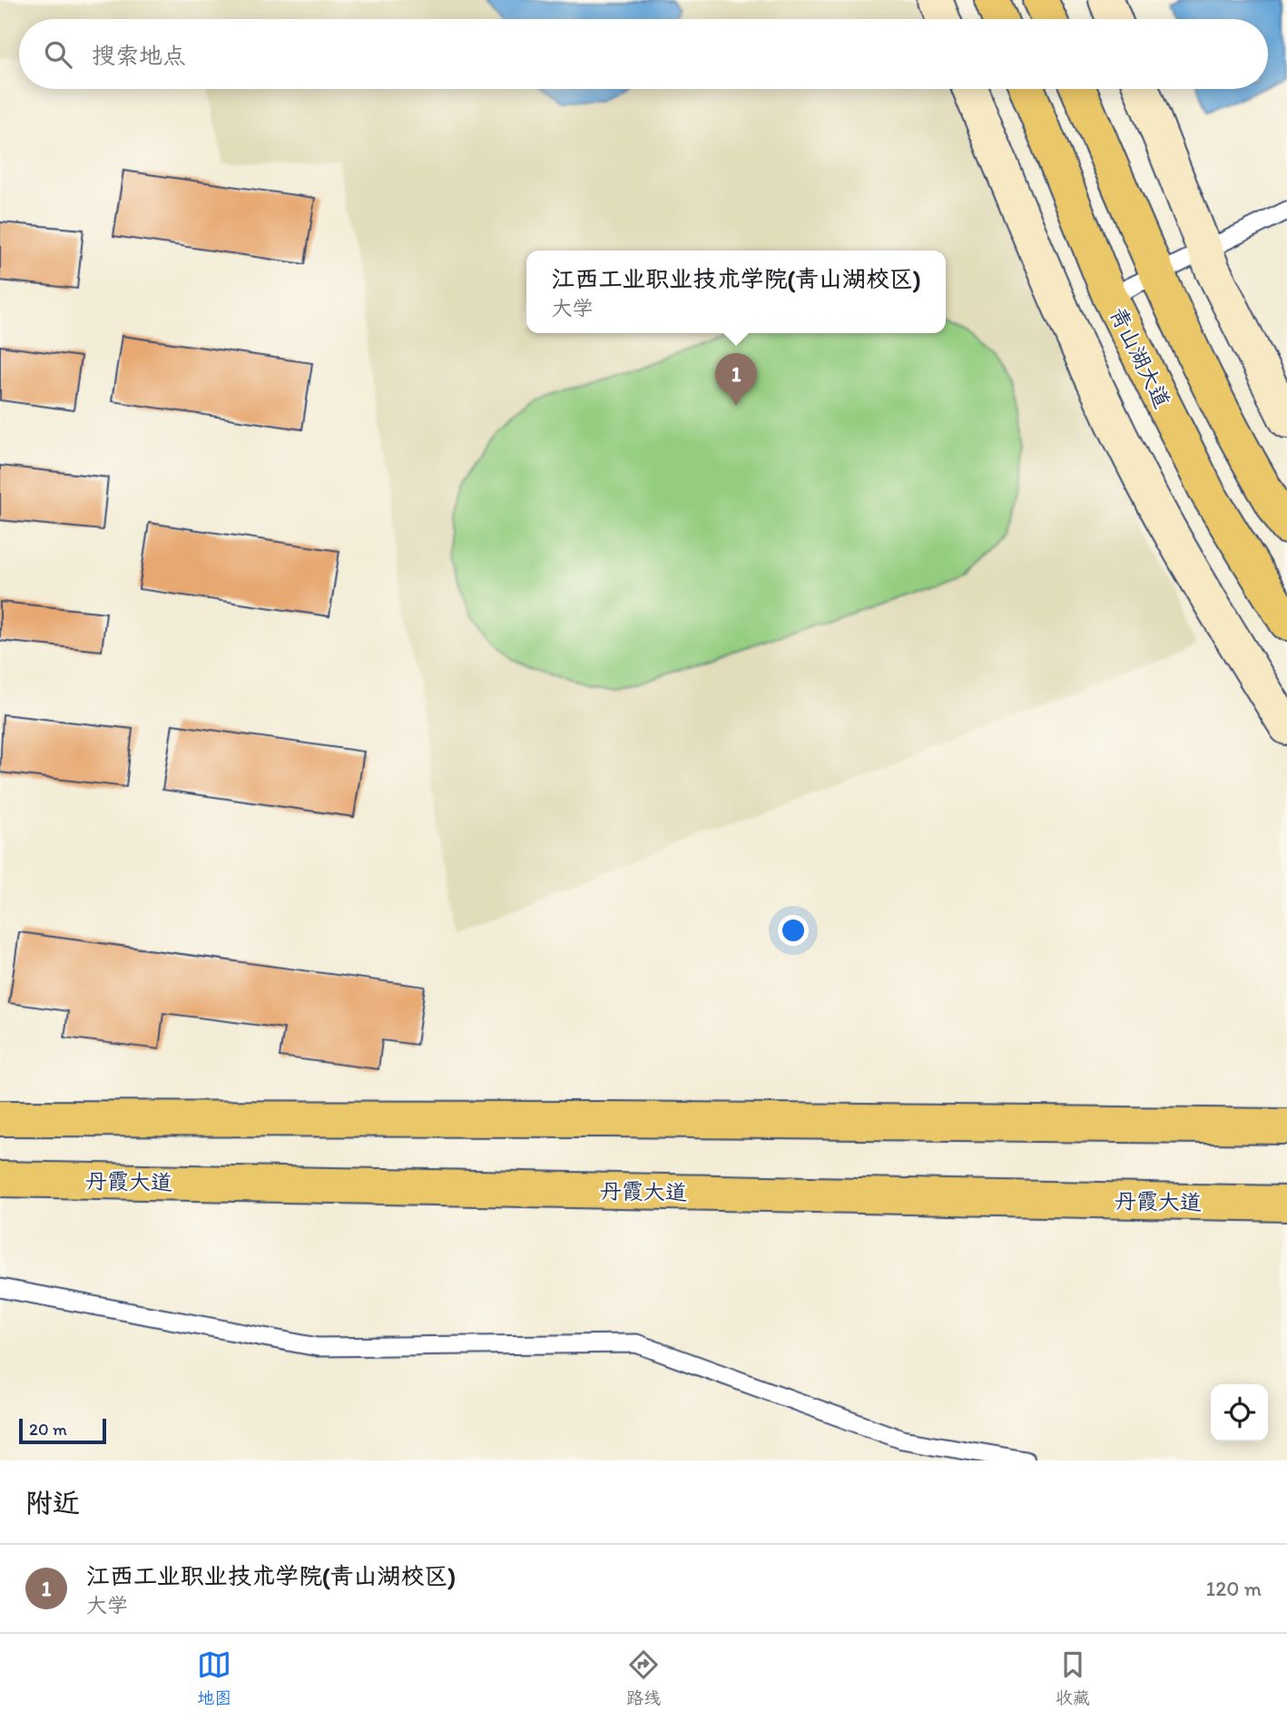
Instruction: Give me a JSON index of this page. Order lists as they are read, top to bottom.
{
  "streets": {
    "main road": ["青山湖大道", "丹霞大道"]
  },
  "scale_bar": "20 m",
  "page": {
    "search": "搜索地点",
    "popup": ["江西工业职业技术学院(青山湖校区)", "大学"],
    "pins": "1",
    "scale": "20 m",
    "heading": "附近",
    "list": [
      {
        "mark": "1",
        "name": "江西工业职业技术学院(青山湖校区)",
        "note": "大学",
        "value": "120 m"
      }
    ],
    "nav": ["地图", "路线", "收藏"]
  }
}
